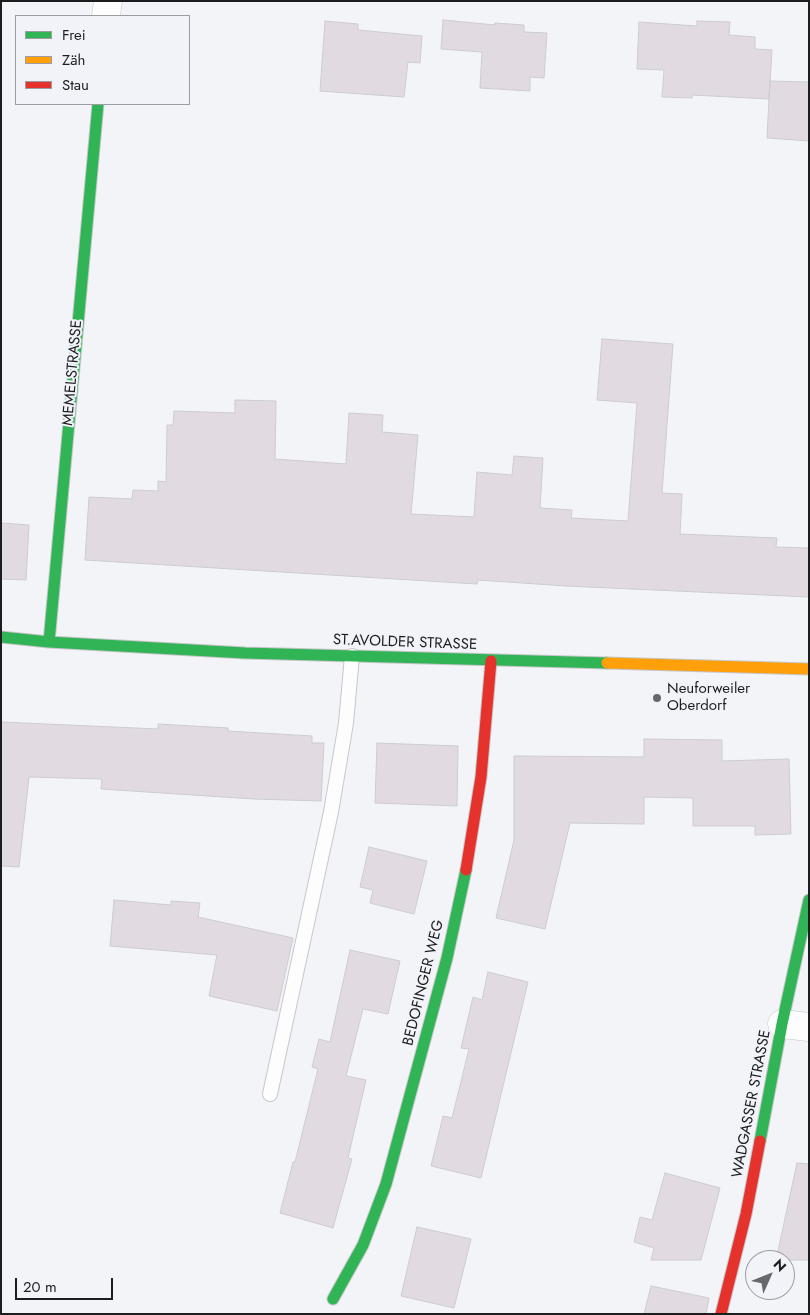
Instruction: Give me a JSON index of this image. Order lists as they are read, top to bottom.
{
  "streets": {
    "street": [
      "MEMELSTRASSE",
      "ST.AVOLDER STRASSE",
      "BEDOFINGER WEG",
      "WADGASSER STRASSE"
    ]
  },
  "crossings": [
    ["MEMELSTRASSE", "ST.AVOLDER STRASSE"],
    ["ST.AVOLDER STRASSE", "BEDOFINGER WEG"]
  ],
  "places": ["Neuforweiler Oberdorf"],
  "legend": ["Frei", "Zäh", "Stau"],
  "scale_bar": "20 m",
  "north": "top right"
}
